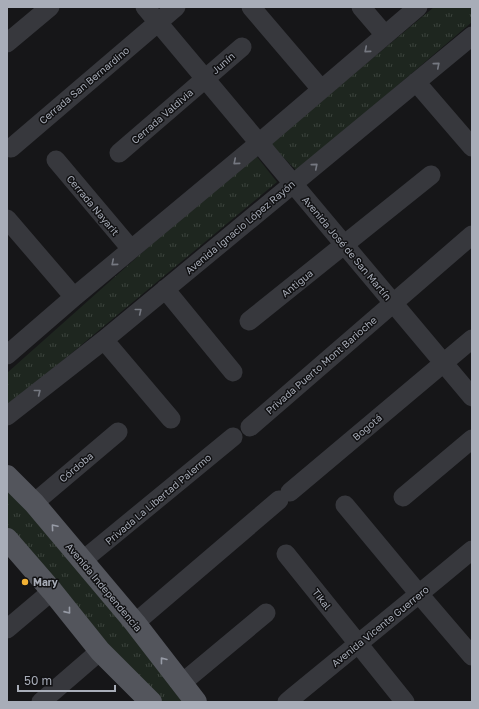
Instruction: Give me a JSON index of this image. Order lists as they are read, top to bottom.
{
  "streets": {
    "main road": ["Avenida Independencia"],
    "street": [
      "Junín",
      "Cerrada San Bernardino",
      "Cerrada Valdivia",
      "Cerrada Nayarit",
      "Avenida Ignacio López Rayón",
      "Avenida José de San Martín",
      "Antigua",
      "Privada Puerto Mont Barioche",
      "Bogotá",
      "Córdoba",
      "Privada La Libertad Palermo",
      "Tikal",
      "Avenida Vicente Guerrero"
    ]
  },
  "crossings": [
    ["Junín", "Cerrada Valdivia"],
    ["Junín", "Avenida José de San Martín"],
    ["Cerrada San Bernardino", "Avenida José de San Martín"],
    ["Cerrada Valdivia", "Avenida José de San Martín"],
    ["Avenida Ignacio López Rayón", "Avenida José de San Martín"],
    ["Avenida José de San Martín", "Antigua"],
    ["Avenida José de San Martín", "Privada Puerto Mont Barioche"],
    ["Avenida José de San Martín", "Bogotá"],
    ["Bogotá", "Avenida Independencia"],
    ["Córdoba", "Avenida Independencia"],
    ["Privada La Libertad Palermo", "Avenida Independencia"],
    ["Tikal", "Avenida Vicente Guerrero"]
  ],
  "places": ["Mary"],
  "scale_bar": "50 m"
}
